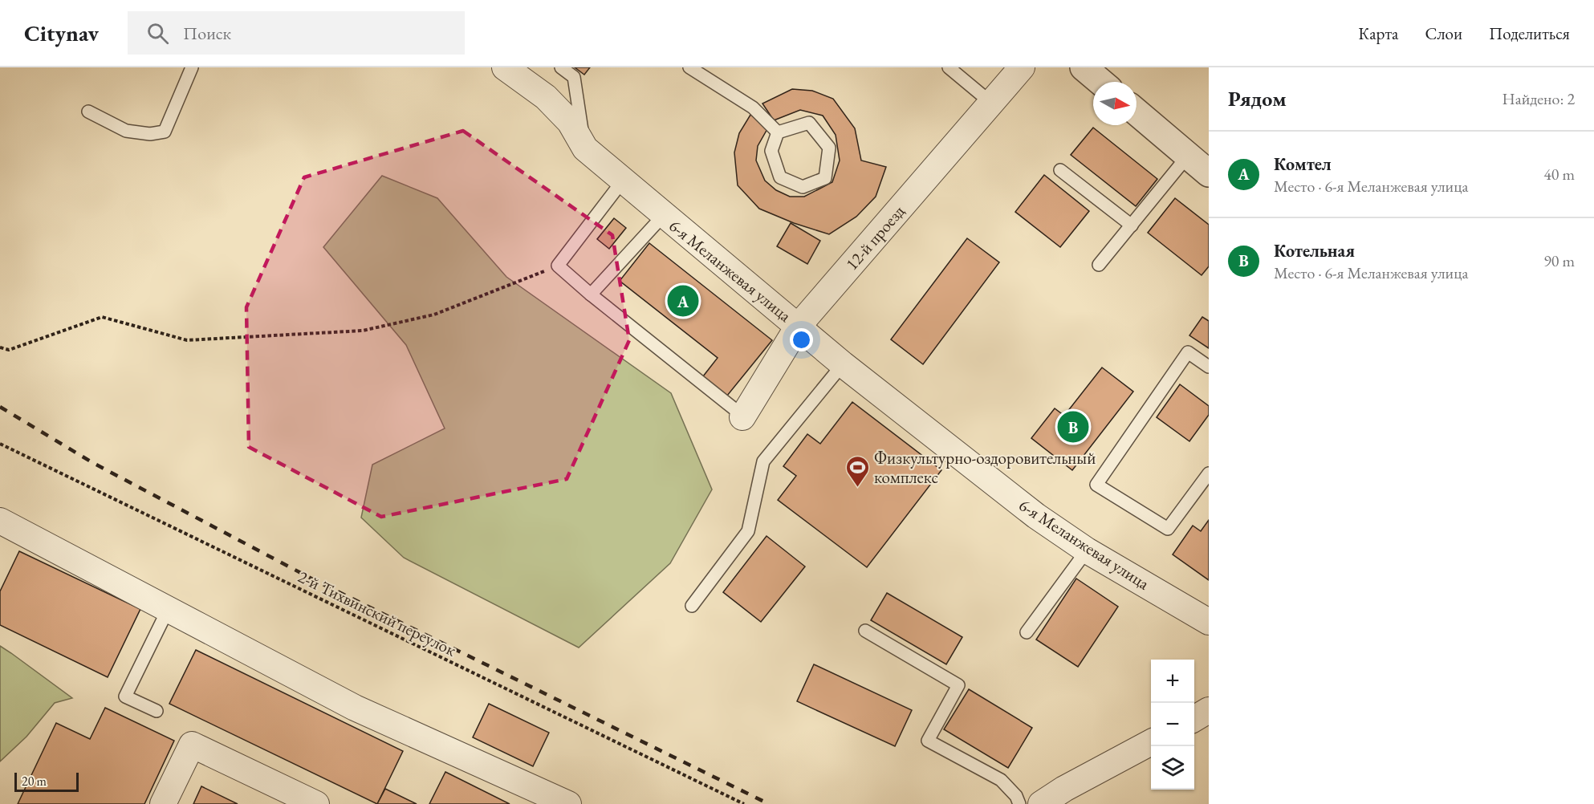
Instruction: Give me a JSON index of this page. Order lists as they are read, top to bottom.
{
  "streets": {
    "street": ["12-й проезд", "6-я Меланжевая улица"],
    "path": ["2-й Тихвинский переулок"]
  },
  "crossings": [
    ["12-й проезд", "6-я Меланжевая улица"]
  ],
  "places": {
    "sports": ["Физкультурно-оздоровительный комплекс"]
  },
  "scale_bar": "20 m",
  "north": "right",
  "page": {
    "header": "Citynav",
    "search": "Поиск",
    "nav": ["Карта", "Слои", "Поделиться"],
    "heading": ["Рядом", "Найдено: 2"],
    "list": [
      {
        "mark": "A",
        "name": "Комтел",
        "note": "Место · 6-я Меланжевая улица",
        "value": "40 m"
      },
      {
        "mark": "B",
        "name": "Котельная",
        "note": "Место · 6-я Меланжевая улица",
        "value": "90 m"
      }
    ],
    "pins": ["A", "B"],
    "map_buttons": ["+", "−"],
    "scale": "20 m"
  }
}
